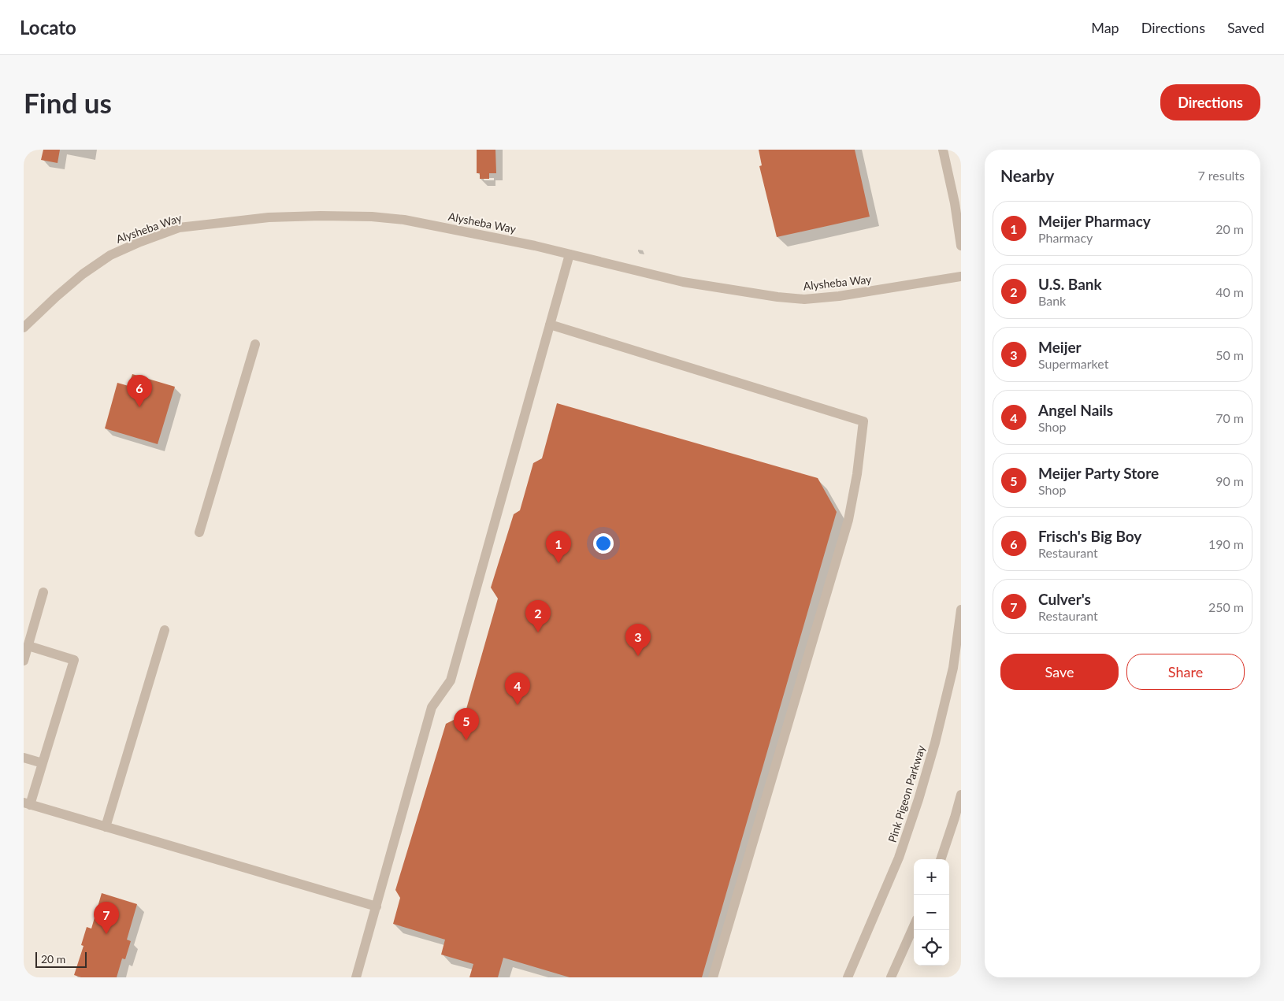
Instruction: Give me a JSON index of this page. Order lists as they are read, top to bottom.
{
  "streets": {
    "street": ["Alysheba Way", "Pink Pigeon Parkway"]
  },
  "scale_bar": "20 m",
  "page": {
    "header": "Locato",
    "nav": ["Map", "Directions", "Saved"],
    "buttons": [
      "Directions",
      ["Save", "Share"]
    ],
    "title": "Find us",
    "heading": ["Nearby", "7 results"],
    "list": [
      {
        "mark": "1",
        "name": "Meijer Pharmacy",
        "note": "Pharmacy",
        "value": "20 m"
      },
      {
        "mark": "2",
        "name": "U.S. Bank",
        "note": "Bank",
        "value": "40 m"
      },
      {
        "mark": "3",
        "name": "Meijer",
        "note": "Supermarket",
        "value": "50 m"
      },
      {
        "mark": "4",
        "name": "Angel Nails",
        "note": "Shop",
        "value": "70 m"
      },
      {
        "mark": "5",
        "name": "Meijer Party Store",
        "note": "Shop",
        "value": "90 m"
      },
      {
        "mark": "6",
        "name": "Frisch's Big Boy",
        "note": "Restaurant",
        "value": "190 m"
      },
      {
        "mark": "7",
        "name": "Culver's",
        "note": "Restaurant",
        "value": "250 m"
      }
    ],
    "pins": [
      "6",
      "1",
      "2",
      "3",
      "4",
      "5",
      "7"
    ],
    "map_buttons": ["+", "−"],
    "scale": "20 m"
  }
}
